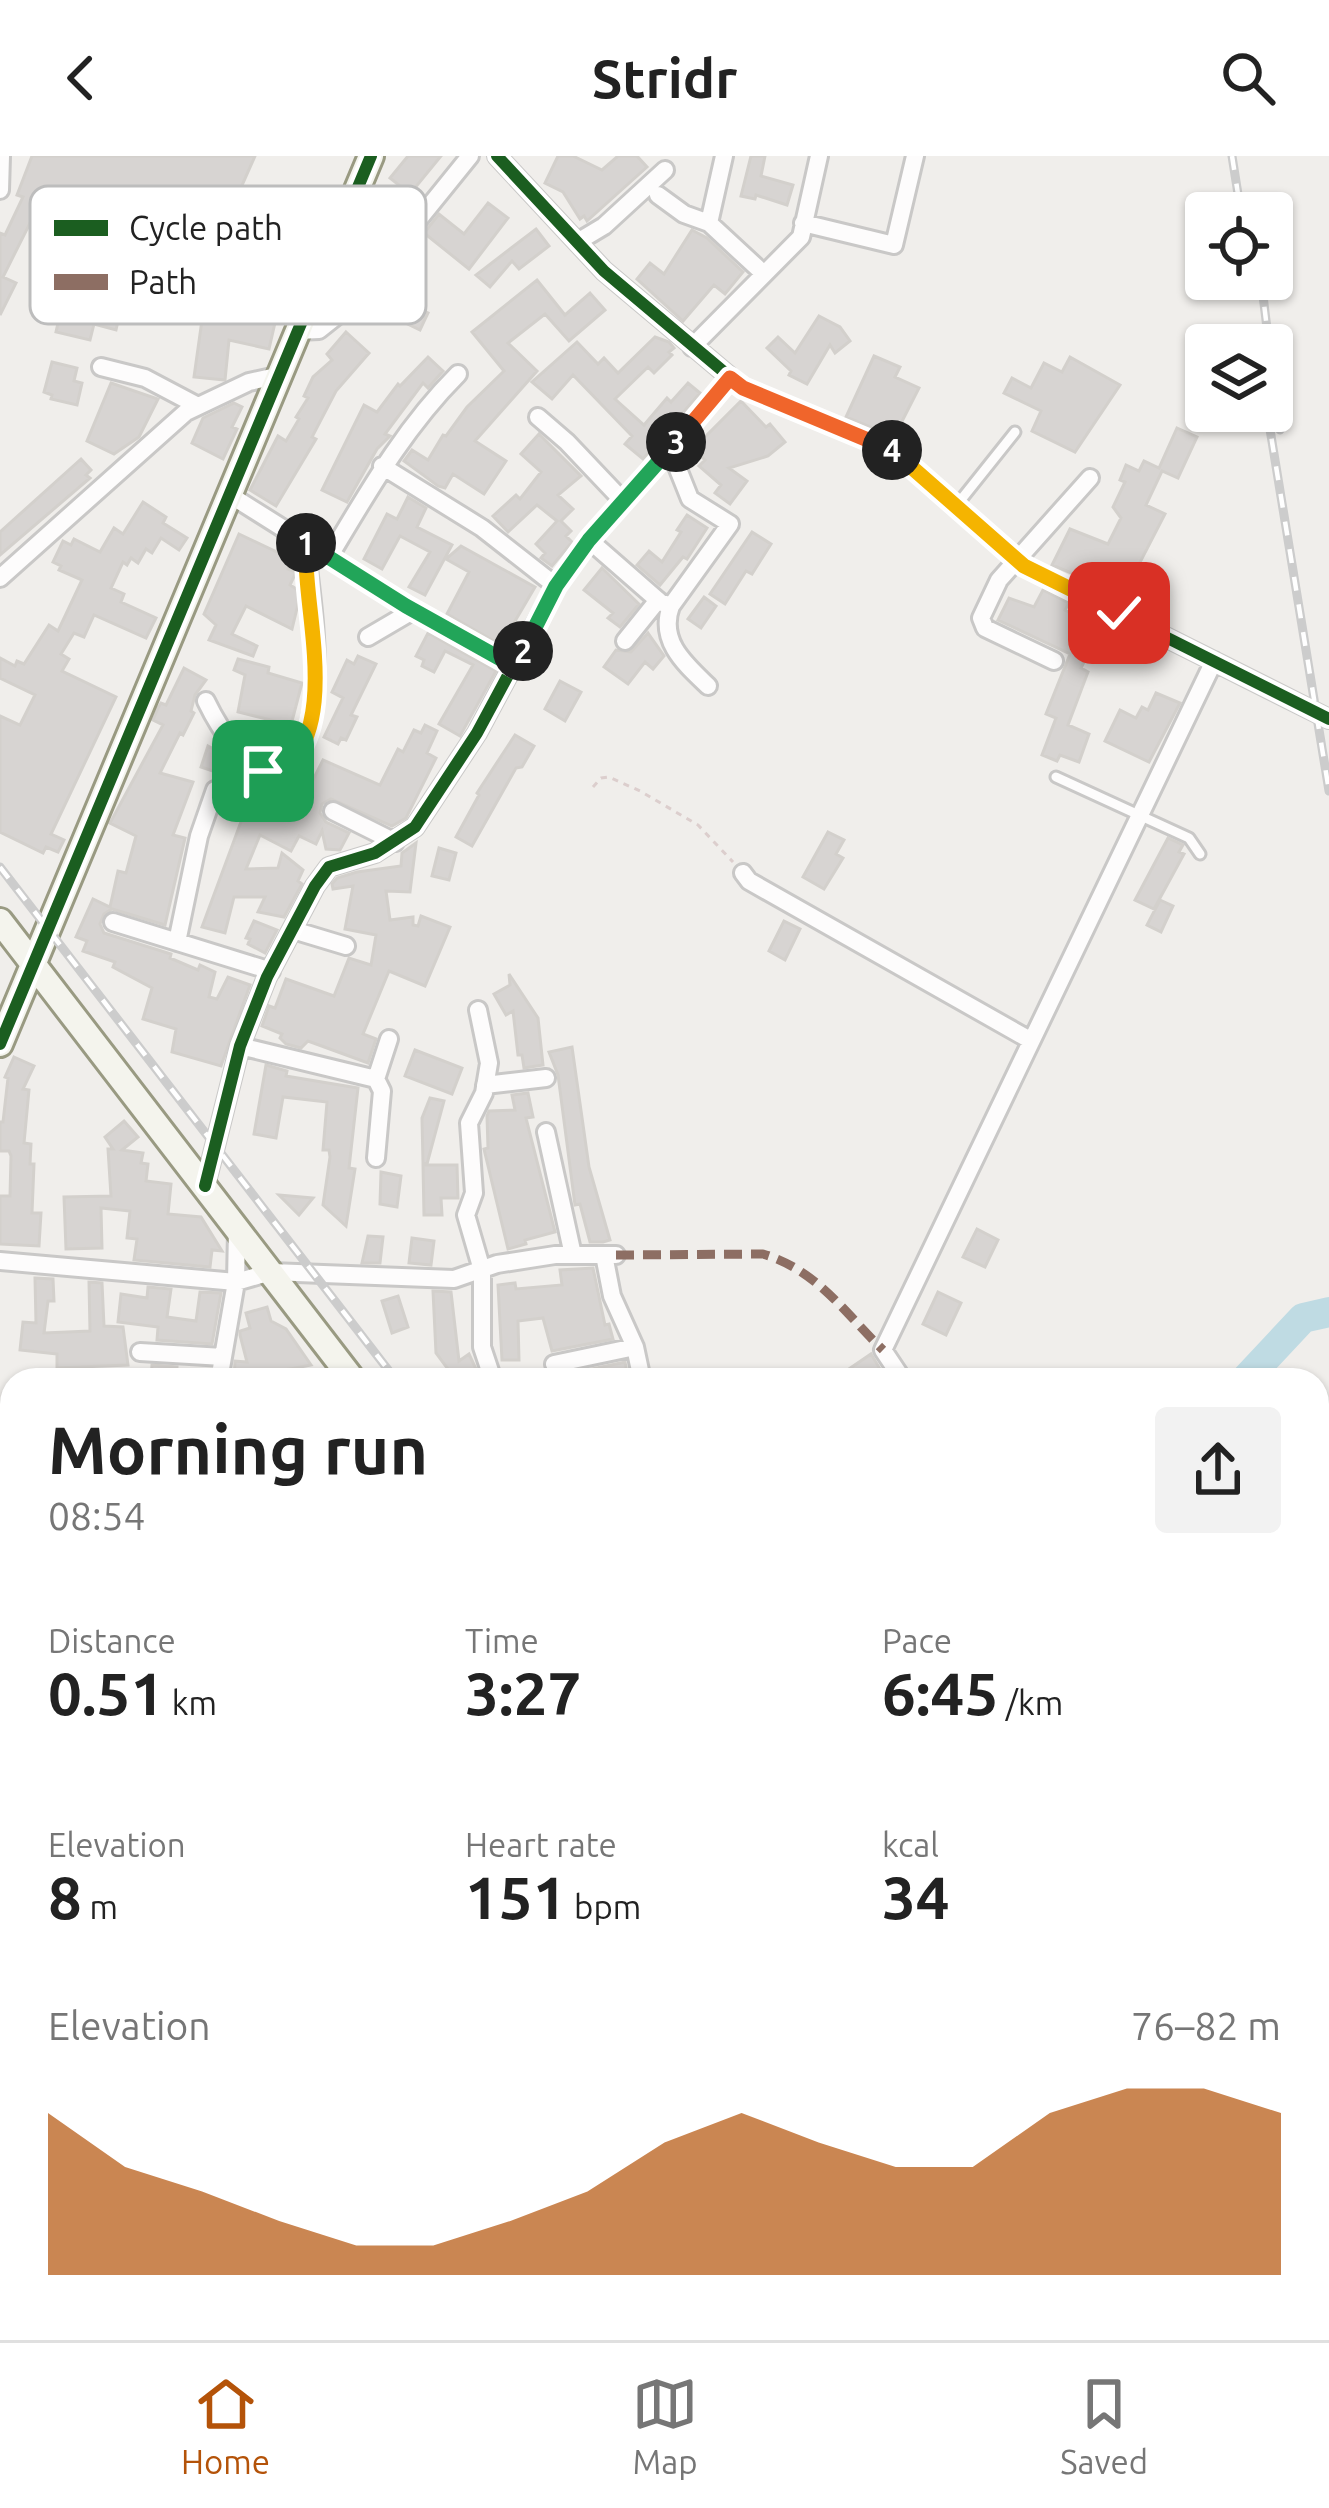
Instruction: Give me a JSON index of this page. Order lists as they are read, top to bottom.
{
  "legend": ["Cycle path", "Path"],
  "page": {
    "header": "Stridr",
    "pins": [
      "3",
      "4",
      "1",
      "2"
    ],
    "heading": ["Morning run", "08:54"],
    "stats": [
      ["Distance", "0.51 km"],
      ["Time", "3:27"],
      ["Pace", "6:45 /km"],
      ["Elevation", "8 m"],
      ["Heart rate", "151 bpm"],
      ["kcal", "34"]
    ],
    "chart": ["Elevation", "76–82 m"],
    "tabs": ["Home", "Map", "Saved"]
  }
}
